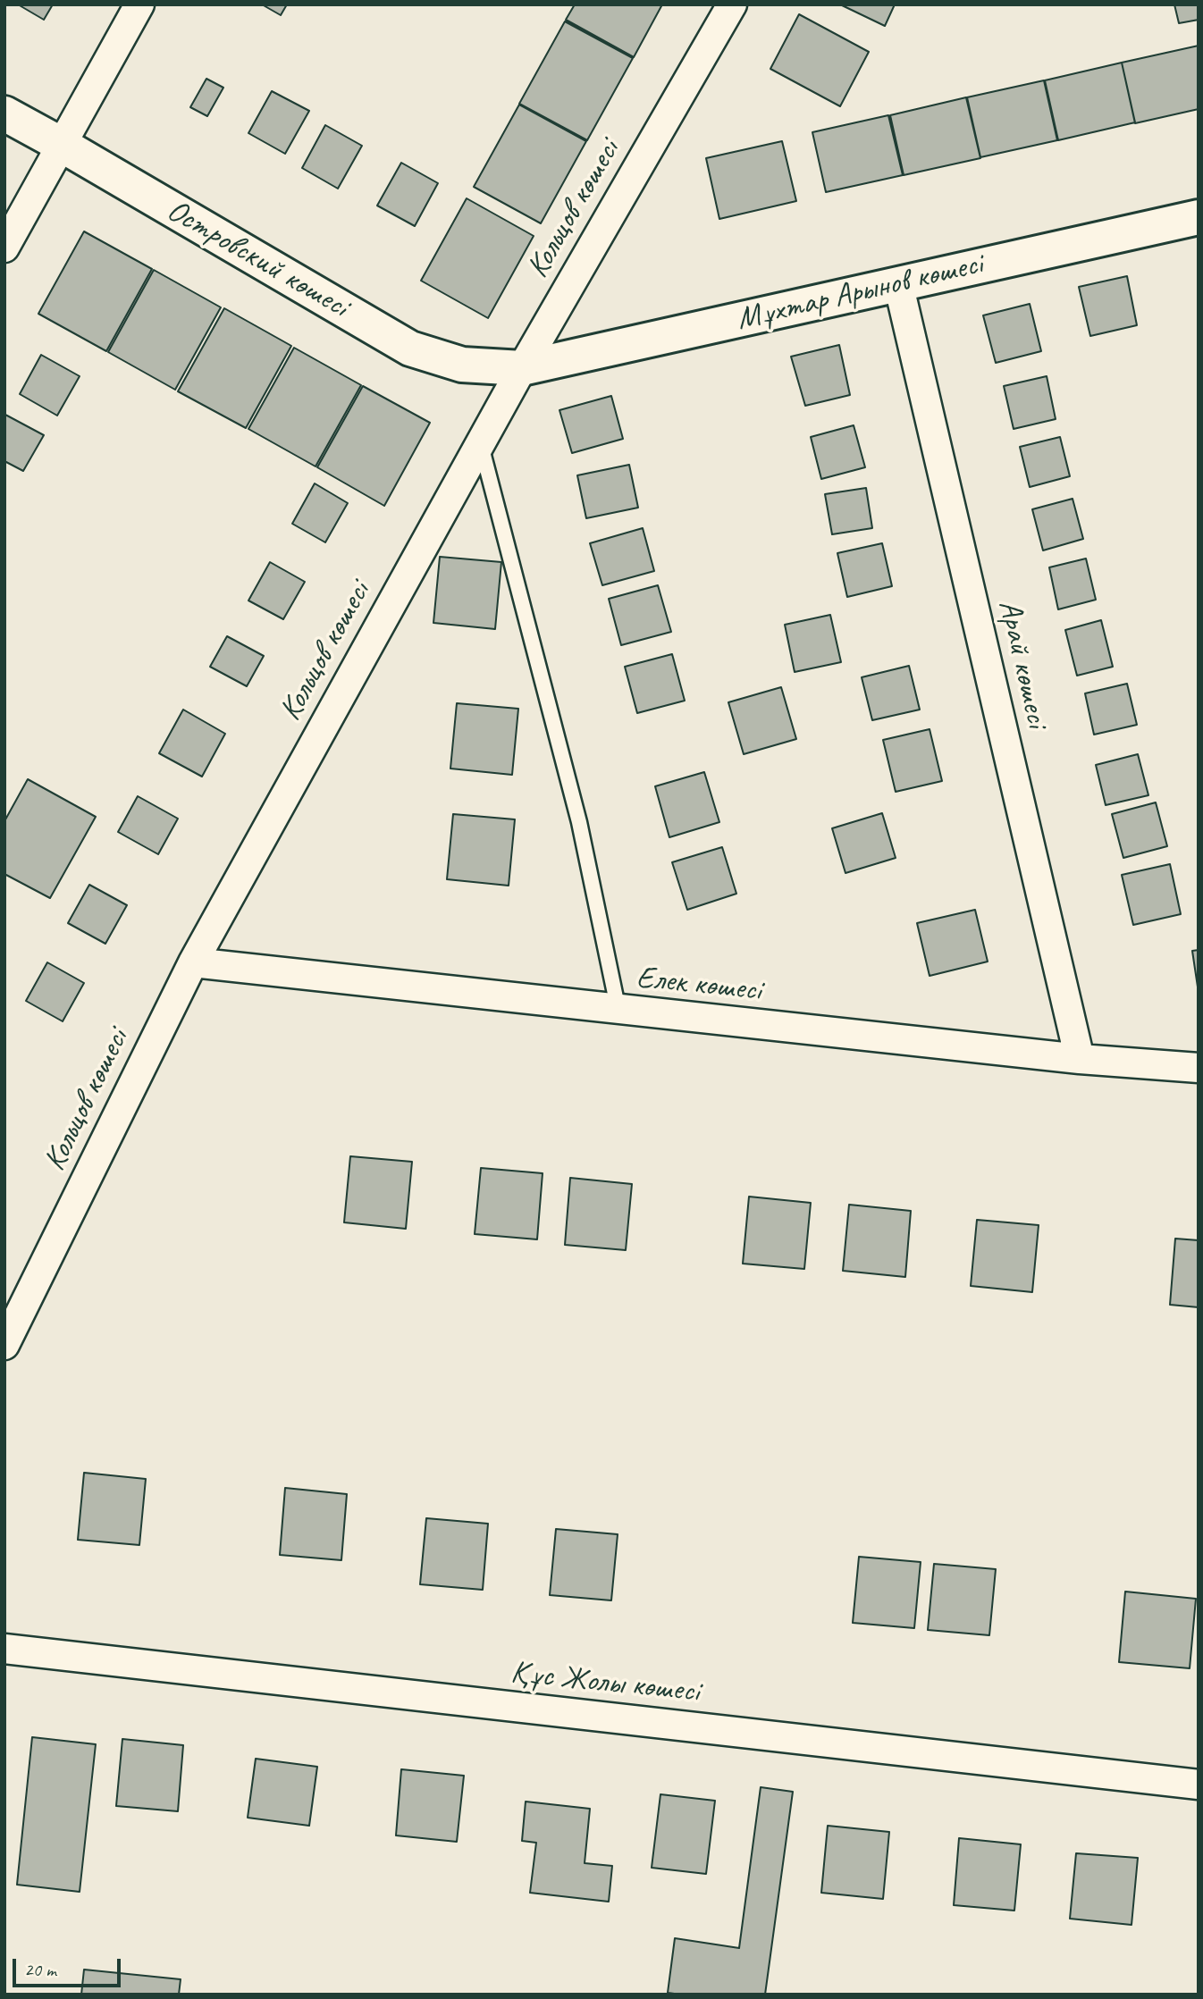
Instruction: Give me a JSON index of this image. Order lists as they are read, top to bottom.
{
  "streets": {
    "street": [
      "Кольцов көшесі",
      "Островский көшесі",
      "Мұхтар Арынов көшесі",
      "Арай көшесі",
      "Елек көшесі",
      "Құс Жолы көшесі"
    ]
  },
  "crossings": [
    ["Кольцов көшесі", "Островский көшесі"],
    ["Кольцов көшесі", "Мұхтар Арынов көшесі"],
    ["Кольцов көшесі", "Елек көшесі"],
    ["Островский көшесі", "Мұхтар Арынов көшесі"],
    ["Мұхтар Арынов көшесі", "Арай көшесі"],
    ["Арай көшесі", "Елек көшесі"]
  ],
  "scale_bar": "20 m"
}
